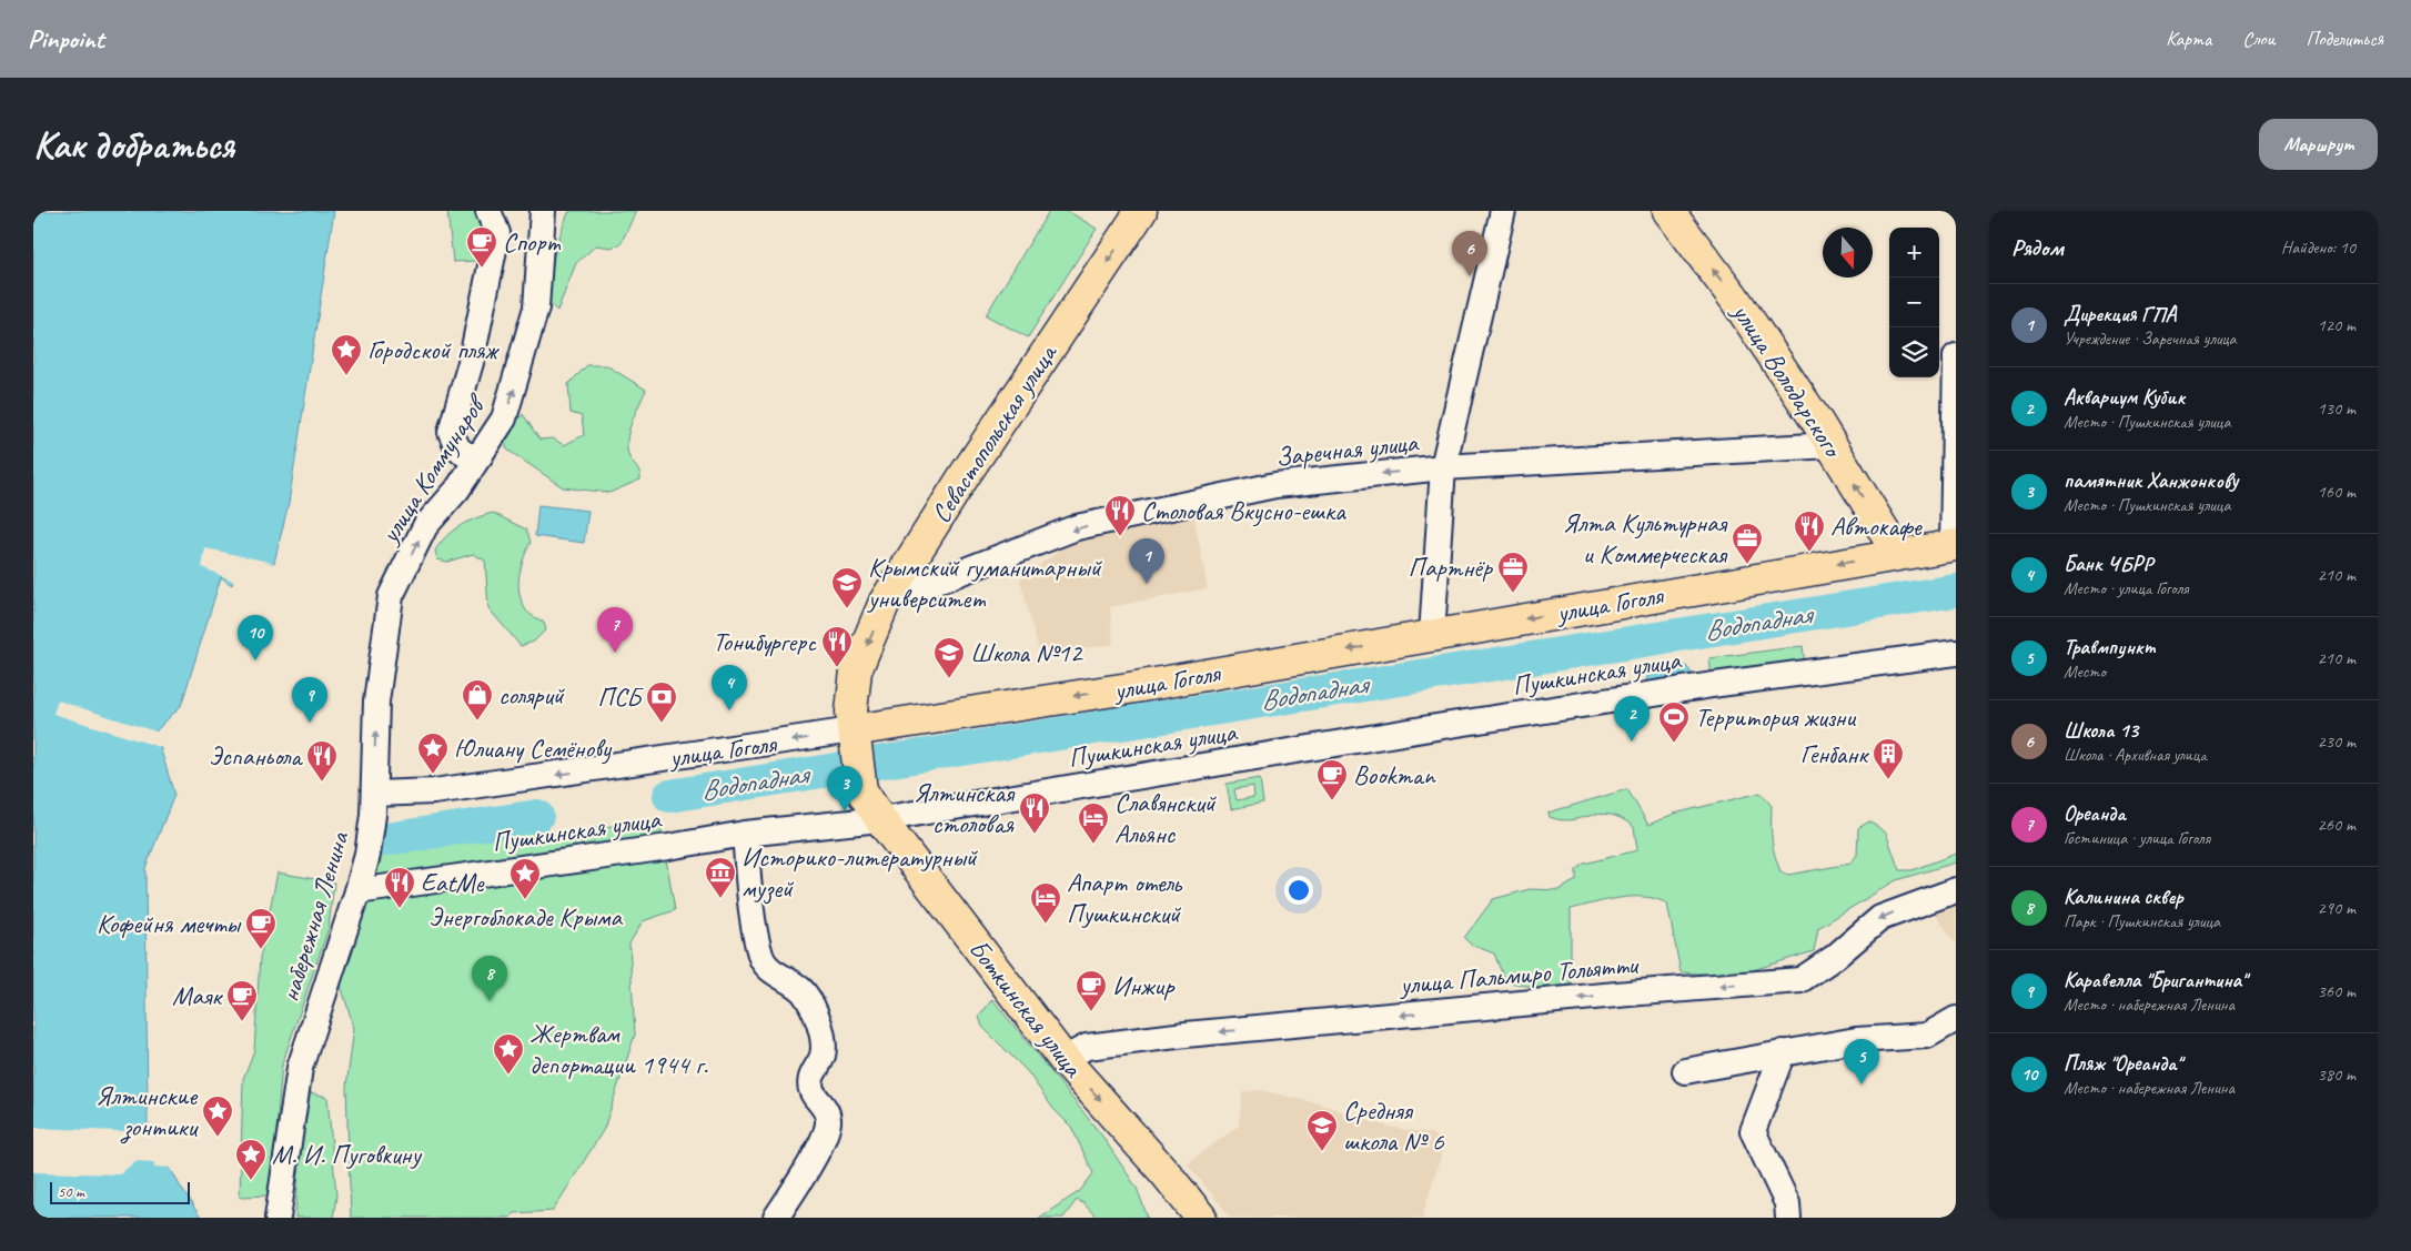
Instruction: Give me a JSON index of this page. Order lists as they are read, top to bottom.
{
  "streets": {
    "main road": [
      "улица Володарского",
      "Севастопольская улица",
      "улица Гоголя",
      "Боткинская улица"
    ],
    "street": [
      "Заречная улица",
      "улица Коммунаров",
      "Пушкинская улица",
      "набережная Ленина",
      "улица Пальмиро Тольятти"
    ]
  },
  "crossings": [
    ["улица Володарского", "Заречная улица"],
    ["улица Володарского", "улица Гоголя"],
    ["Севастопольская улица", "Заречная улица"],
    ["Севастопольская улица", "улица Гоголя"],
    ["Севастопольская улица", "Боткинская улица"],
    ["улица Коммунаров", "набережная Ленина"],
    ["улица Гоголя", "набережная Ленина"],
    ["Пушкинская улица", "набережная Ленина"],
    ["Пушкинская улица", "Боткинская улица"],
    ["улица Пальмиро Тольятти", "Боткинская улица"]
  ],
  "one_way": [
    "улица Володарского",
    "Севастопольская улица",
    "Заречная улица",
    "улица Коммунаров",
    "улица Гоголя",
    "Боткинская улица"
  ],
  "water": ["Водопадная"],
  "places": {
    "cafe": [
      "Спорт",
      "Bookman",
      "Кофейня мечты",
      "Инжир",
      "Маяк"
    ],
    "place": [
      "Городской пляж",
      "Юлиану Семёнову",
      "Энергоблокаде Крыма",
      "Жертвам депортации 1944 г.",
      "Ялтинские зонтики",
      "М. И. Пуговкину"
    ],
    "restaurant": [
      "Столовая Вкусно-ешка",
      "Автокафе",
      "Тонибургерс",
      "Эспаньола",
      "Ялтинская столовая",
      "EatMe"
    ],
    "office": ["Ялта Культурная и Коммерческая", "Партнёр"],
    "school or university": ["Крымский гуманитарный университет", "Школа №12", "Средняя школа № 6"],
    "shop": ["солярий"],
    "bank": ["ПСБ"],
    "sports": ["Территория жизни"],
    "building": ["Генбанк"],
    "hotel": ["Славянский Альянс", "Апарт отель Пушкинский"],
    "museum": ["Историко-литературный музей"]
  },
  "scale_bar": "50 m",
  "north": "bottom",
  "page": {
    "header": "Pinpoint",
    "nav": ["Карта", "Слои", "Поделиться"],
    "buttons": "Маршрут",
    "title": "Как добраться",
    "heading": ["Рядом", "Найдено: 10"],
    "map_buttons": ["+", "−"],
    "pins": [
      "6",
      "1",
      "7",
      "10",
      "4",
      "9",
      "2",
      "3",
      "8",
      "5"
    ],
    "list": [
      {
        "mark": "1",
        "name": "Дирекция ГПА",
        "note": "Учреждение · Заречная улица",
        "value": "120 m"
      },
      {
        "mark": "2",
        "name": "Аквариум Кубик",
        "note": "Место · Пушкинская улица",
        "value": "130 m"
      },
      {
        "mark": "3",
        "name": "памятник Ханжонкову",
        "note": "Место · Пушкинская улица",
        "value": "160 m"
      },
      {
        "mark": "4",
        "name": "Банк ЧБРР",
        "note": "Место · улица Гоголя",
        "value": "210 m"
      },
      {
        "mark": "5",
        "name": "Травмпункт",
        "note": "Место",
        "value": "210 m"
      },
      {
        "mark": "6",
        "name": "Школа 13",
        "note": "Школа · Архивная улица",
        "value": "230 m"
      },
      {
        "mark": "7",
        "name": "Ореанда",
        "note": "Гостиница · улица Гоголя",
        "value": "260 m"
      },
      {
        "mark": "8",
        "name": "Калинина сквер",
        "note": "Парк · Пушкинская улица",
        "value": "290 m"
      },
      {
        "mark": "9",
        "name": "Каравелла \"Бригантина\"",
        "note": "Место · набережная Ленина",
        "value": "360 m"
      },
      {
        "mark": "10",
        "name": "Пляж \"Ореанда\"",
        "note": "Место · набережная Ленина",
        "value": "380 m"
      }
    ],
    "scale": "50 m"
  }
}
